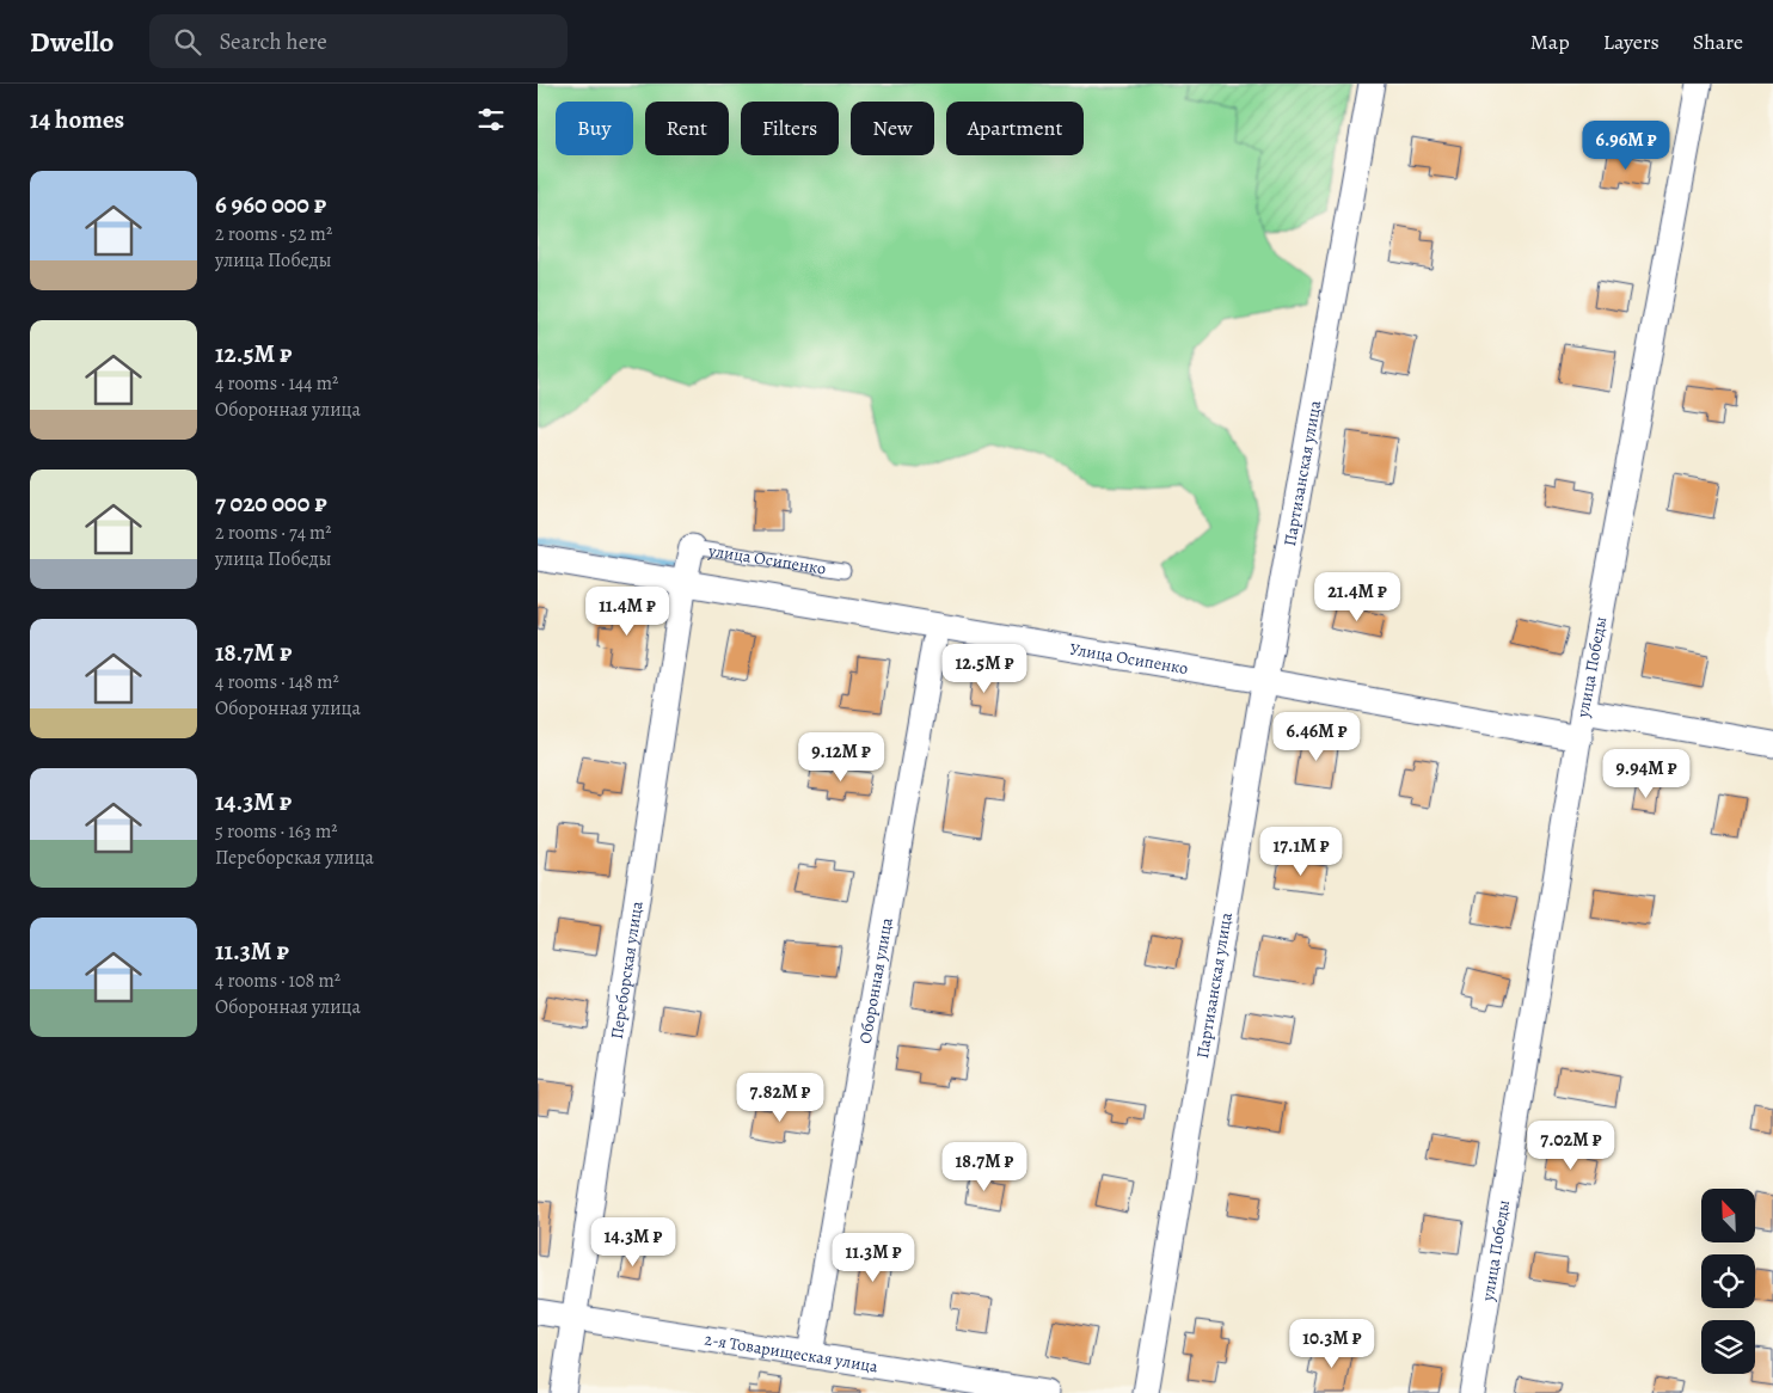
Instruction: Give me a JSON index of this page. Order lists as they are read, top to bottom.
{
  "streets": {
    "street": [
      "Партизанская улица",
      "Улица Осипенко",
      "улица Победы",
      "Переборская улица",
      "Оборонная улица",
      "2-я Товарищеская улица"
    ],
    "lane": ["улица Осипенко"]
  },
  "crossings": [
    ["Партизанская улица", "Улица Осипенко"],
    ["улица Осипенко", "Переборская улица"],
    ["Улица Осипенко", "улица Победы"],
    ["Улица Осипенко", "Переборская улица"],
    ["Переборская улица", "2-я Товарищеская улица"],
    ["Оборонная улица", "2-я Товарищеская улица"]
  ],
  "north": "top left",
  "page": {
    "header": "Dwello",
    "search": "Search here",
    "nav": ["Map", "Layers", "Share"],
    "heading": "14 homes",
    "chip": [
      "Buy",
      "Rent",
      "Filters",
      "New",
      "Apartment"
    ],
    "price": [
      "6.96M ₽",
      "21.4M ₽",
      "11.4M ₽",
      "12.5M ₽",
      "6.46M ₽",
      "9.12M ₽",
      "9.94M ₽",
      "17.1M ₽",
      "7.82M ₽",
      "7.02M ₽",
      "18.7M ₽",
      "14.3M ₽",
      "11.3M ₽",
      "10.3M ₽"
    ],
    "list": [
      {
        "name": "6 960 000 ₽",
        "note": "2 rooms · 52 m² · улица Победы"
      },
      {
        "name": "12.5M ₽",
        "note": "4 rooms · 144 m² · Оборонная улица"
      },
      {
        "name": "7 020 000 ₽",
        "note": "2 rooms · 74 m² · улица Победы"
      },
      {
        "name": "18.7M ₽",
        "note": "4 rooms · 148 m² · Оборонная улица"
      },
      {
        "name": "14.3M ₽",
        "note": "5 rooms · 163 m² · Переборская улица"
      },
      {
        "name": "11.3M ₽",
        "note": "4 rooms · 108 m² · Оборонная улица"
      }
    ]
  }
}
